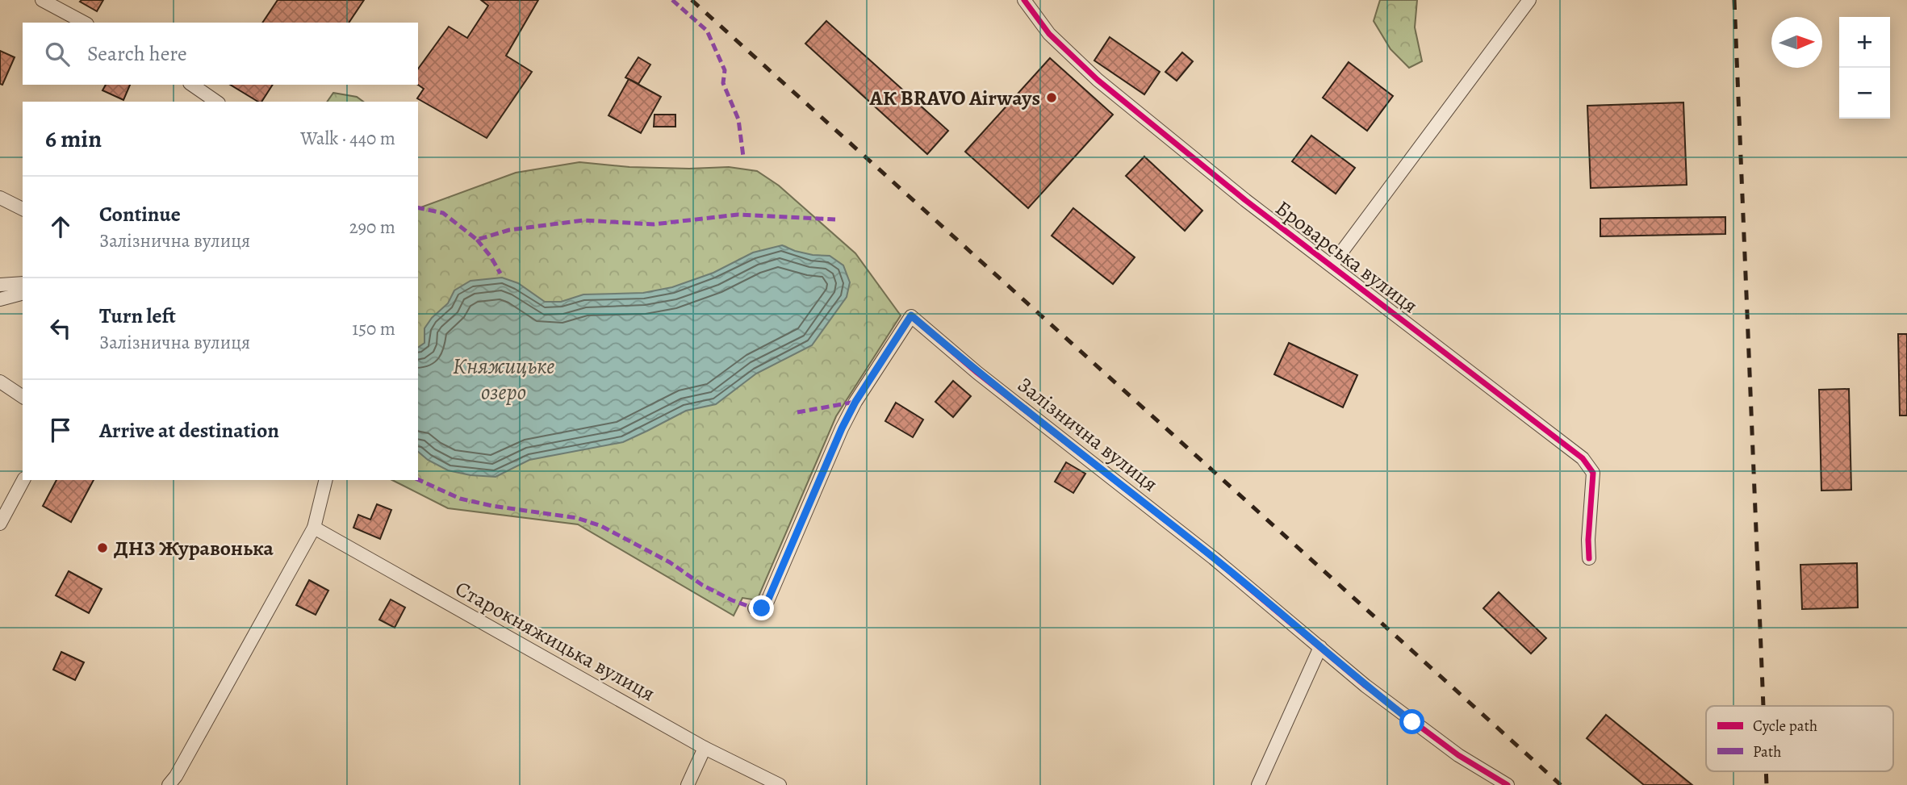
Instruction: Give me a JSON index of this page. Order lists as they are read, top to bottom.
{
  "streets": {
    "street": ["Броварська вулиця", "Залізнична вулиця", "Старокняжицька вулиця"]
  },
  "water": ["Княжицьке озеро"],
  "places": ["АК BRAVO Airways", "ДНЗ Журавонька"],
  "legend": ["Cycle path", "Path"],
  "north": "right",
  "page": {
    "map_buttons": ["+", "−"],
    "search": "Search here",
    "heading": ["6 min", "Walk · 440 m"],
    "list": [
      ["Continue", "Залізнична вулиця", "290 m"],
      ["Turn left", "Залізнична вулиця", "150 m"],
      "Arrive at destination"
    ]
  }
}
